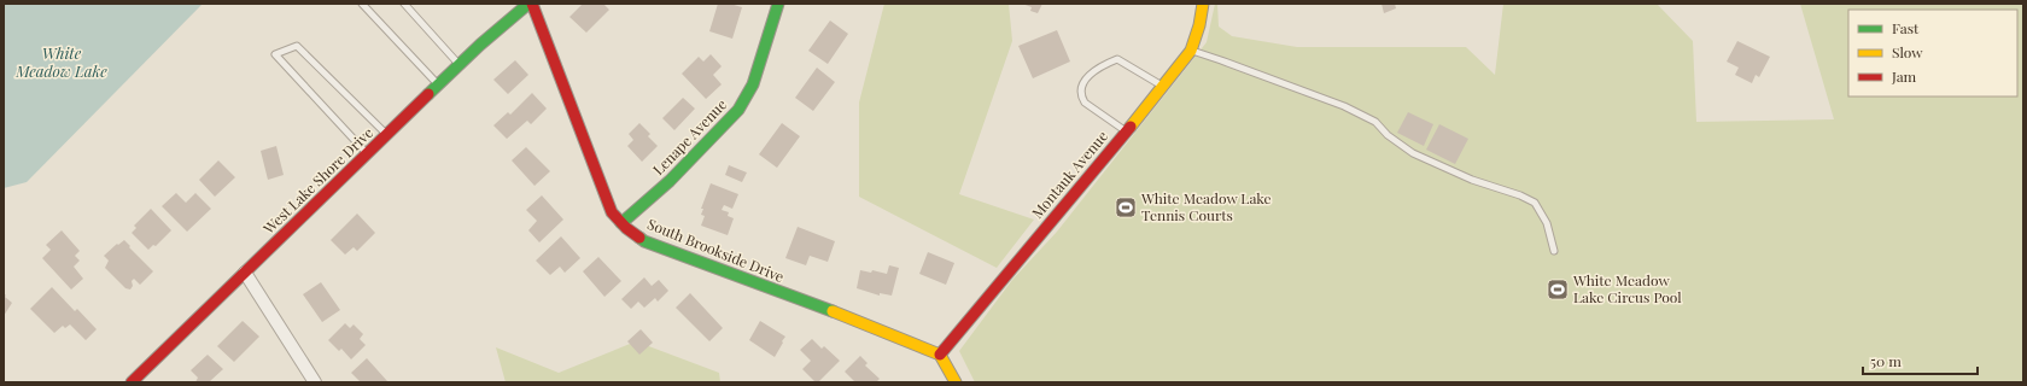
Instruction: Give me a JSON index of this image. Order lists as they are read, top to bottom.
{
  "streets": {
    "street": [
      "Lenape Avenue",
      "Montauk Avenue",
      "West Lake Shore Drive",
      "South Brookside Drive"
    ]
  },
  "crossings": [
    ["Lenape Avenue", "South Brookside Drive"],
    ["Montauk Avenue", "South Brookside Drive"]
  ],
  "water": ["White Meadow Lake"],
  "places": {
    "sports": ["White Meadow Lake Tennis Courts", "White Meadow Lake Circus Pool"]
  },
  "legend": ["Fast", "Slow", "Jam"],
  "scale_bar": "50 m"
}
